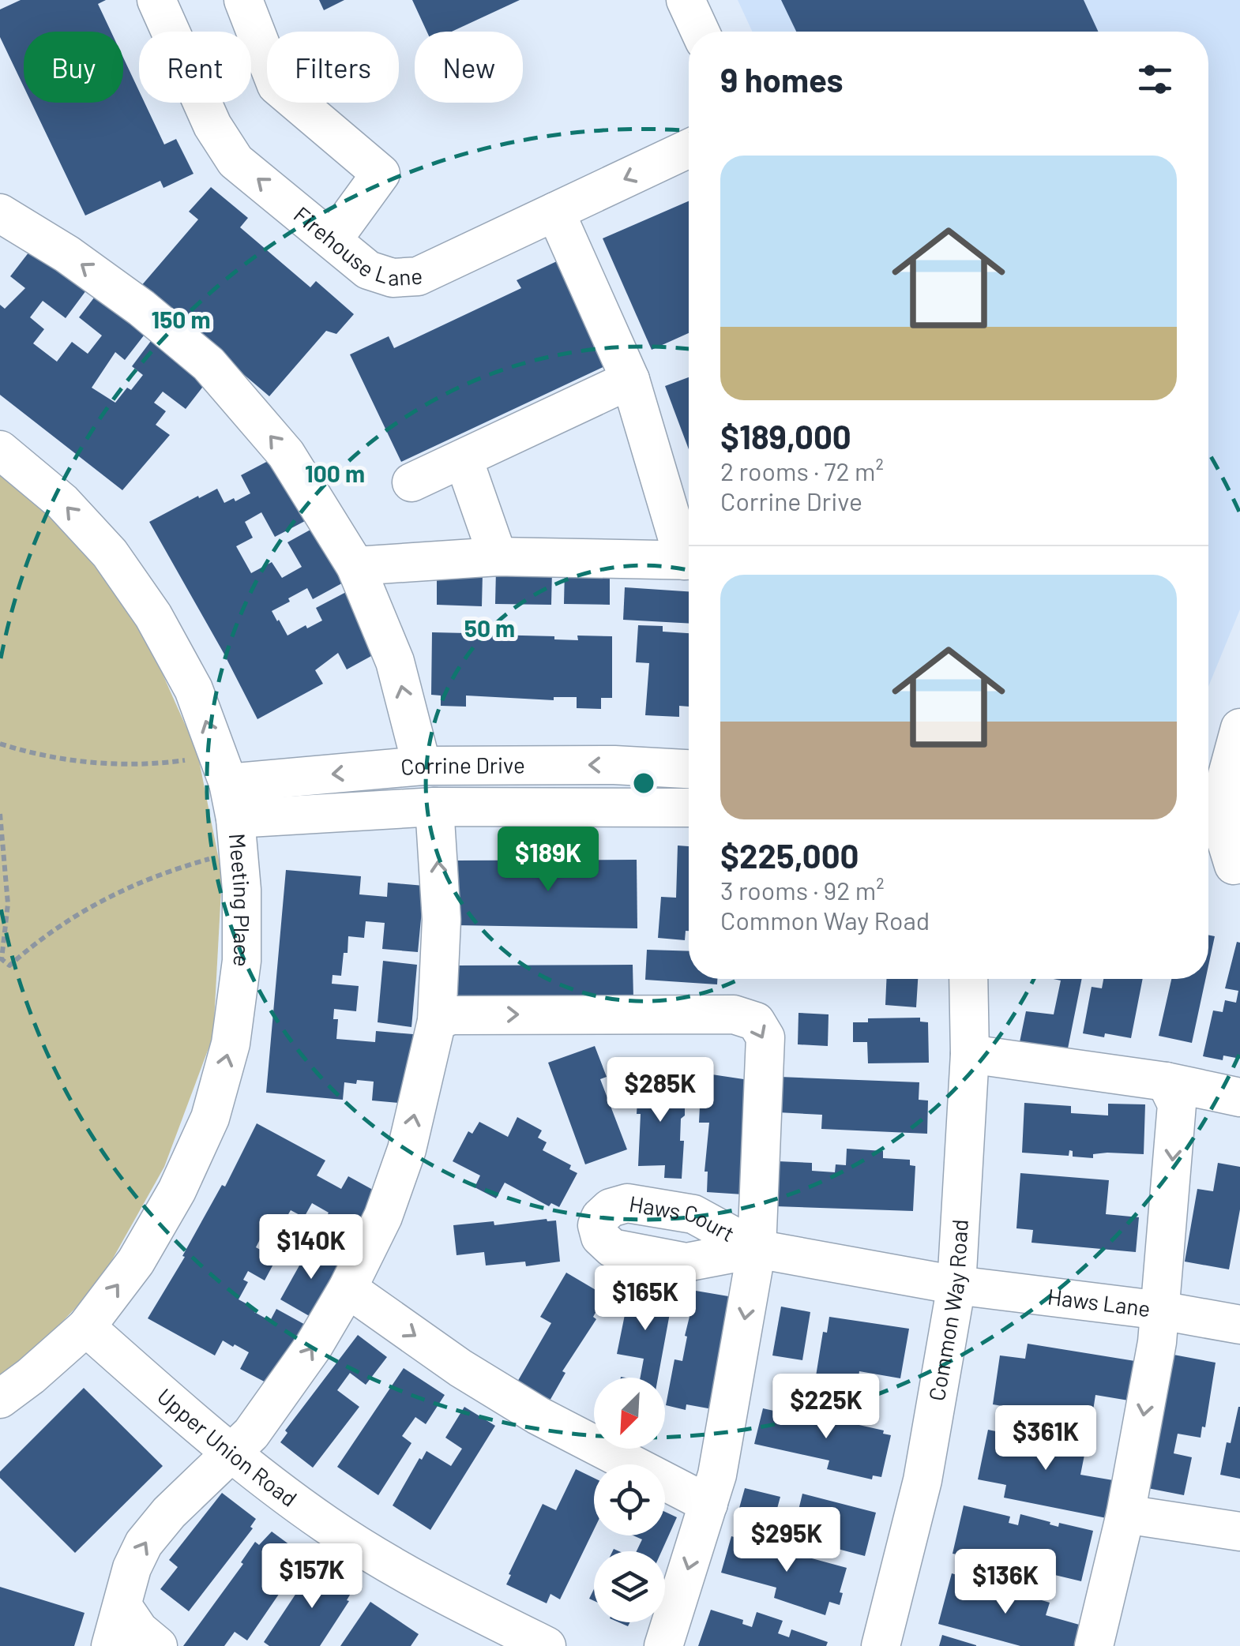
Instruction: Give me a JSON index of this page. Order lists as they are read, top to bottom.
{
  "streets": {
    "street": [
      "Firehouse Lane",
      "Corrine Drive",
      "Meeting Place",
      "Haws Court",
      "Haws Lane",
      "Common Way Road",
      "Upper Union Road"
    ]
  },
  "crossings": [
    ["Corrine Drive", "Meeting Place"],
    ["Meeting Place", "Upper Union Road"],
    ["Haws Court", "Haws Lane"],
    ["Haws Court", "Common Way Road"],
    ["Haws Lane", "Common Way Road"]
  ],
  "north": "bottom left",
  "page": {
    "chip": [
      "Buy",
      "Rent",
      "Filters",
      "New"
    ],
    "heading": "9 homes",
    "list": [
      {
        "name": "$189,000",
        "note": "2 rooms · 72 m² · Corrine Drive"
      },
      {
        "name": "$225,000",
        "note": "3 rooms · 92 m² · Common Way Road"
      }
    ],
    "price": [
      "$189K",
      "$285K",
      "$140K",
      "$165K",
      "$225K",
      "$361K",
      "$295K",
      "$157K",
      "$136K"
    ]
  },
  "rings": ["150 m", "100 m", "50 m"]
}
